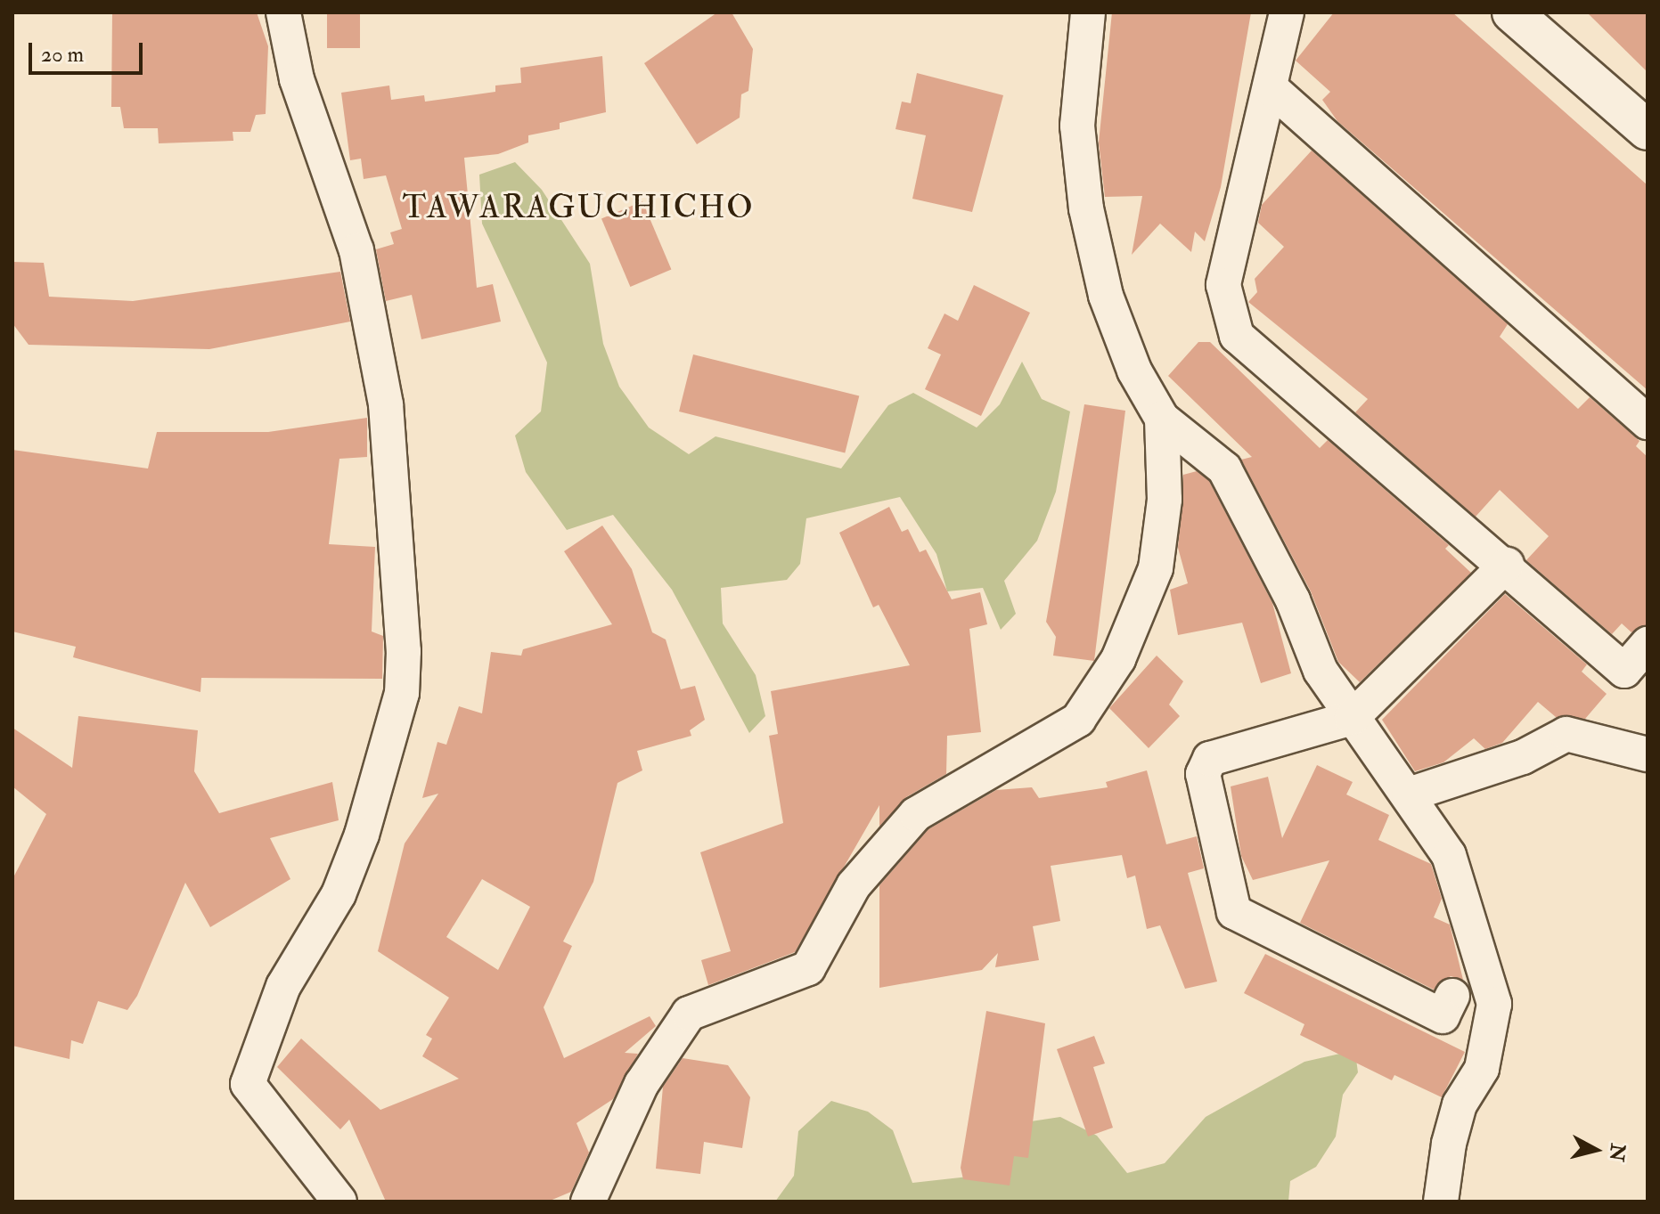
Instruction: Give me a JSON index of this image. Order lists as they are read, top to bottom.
{
  "districts": ["TAWARAGUCHICHO"],
  "scale_bar": "20 m",
  "north": "right"
}
